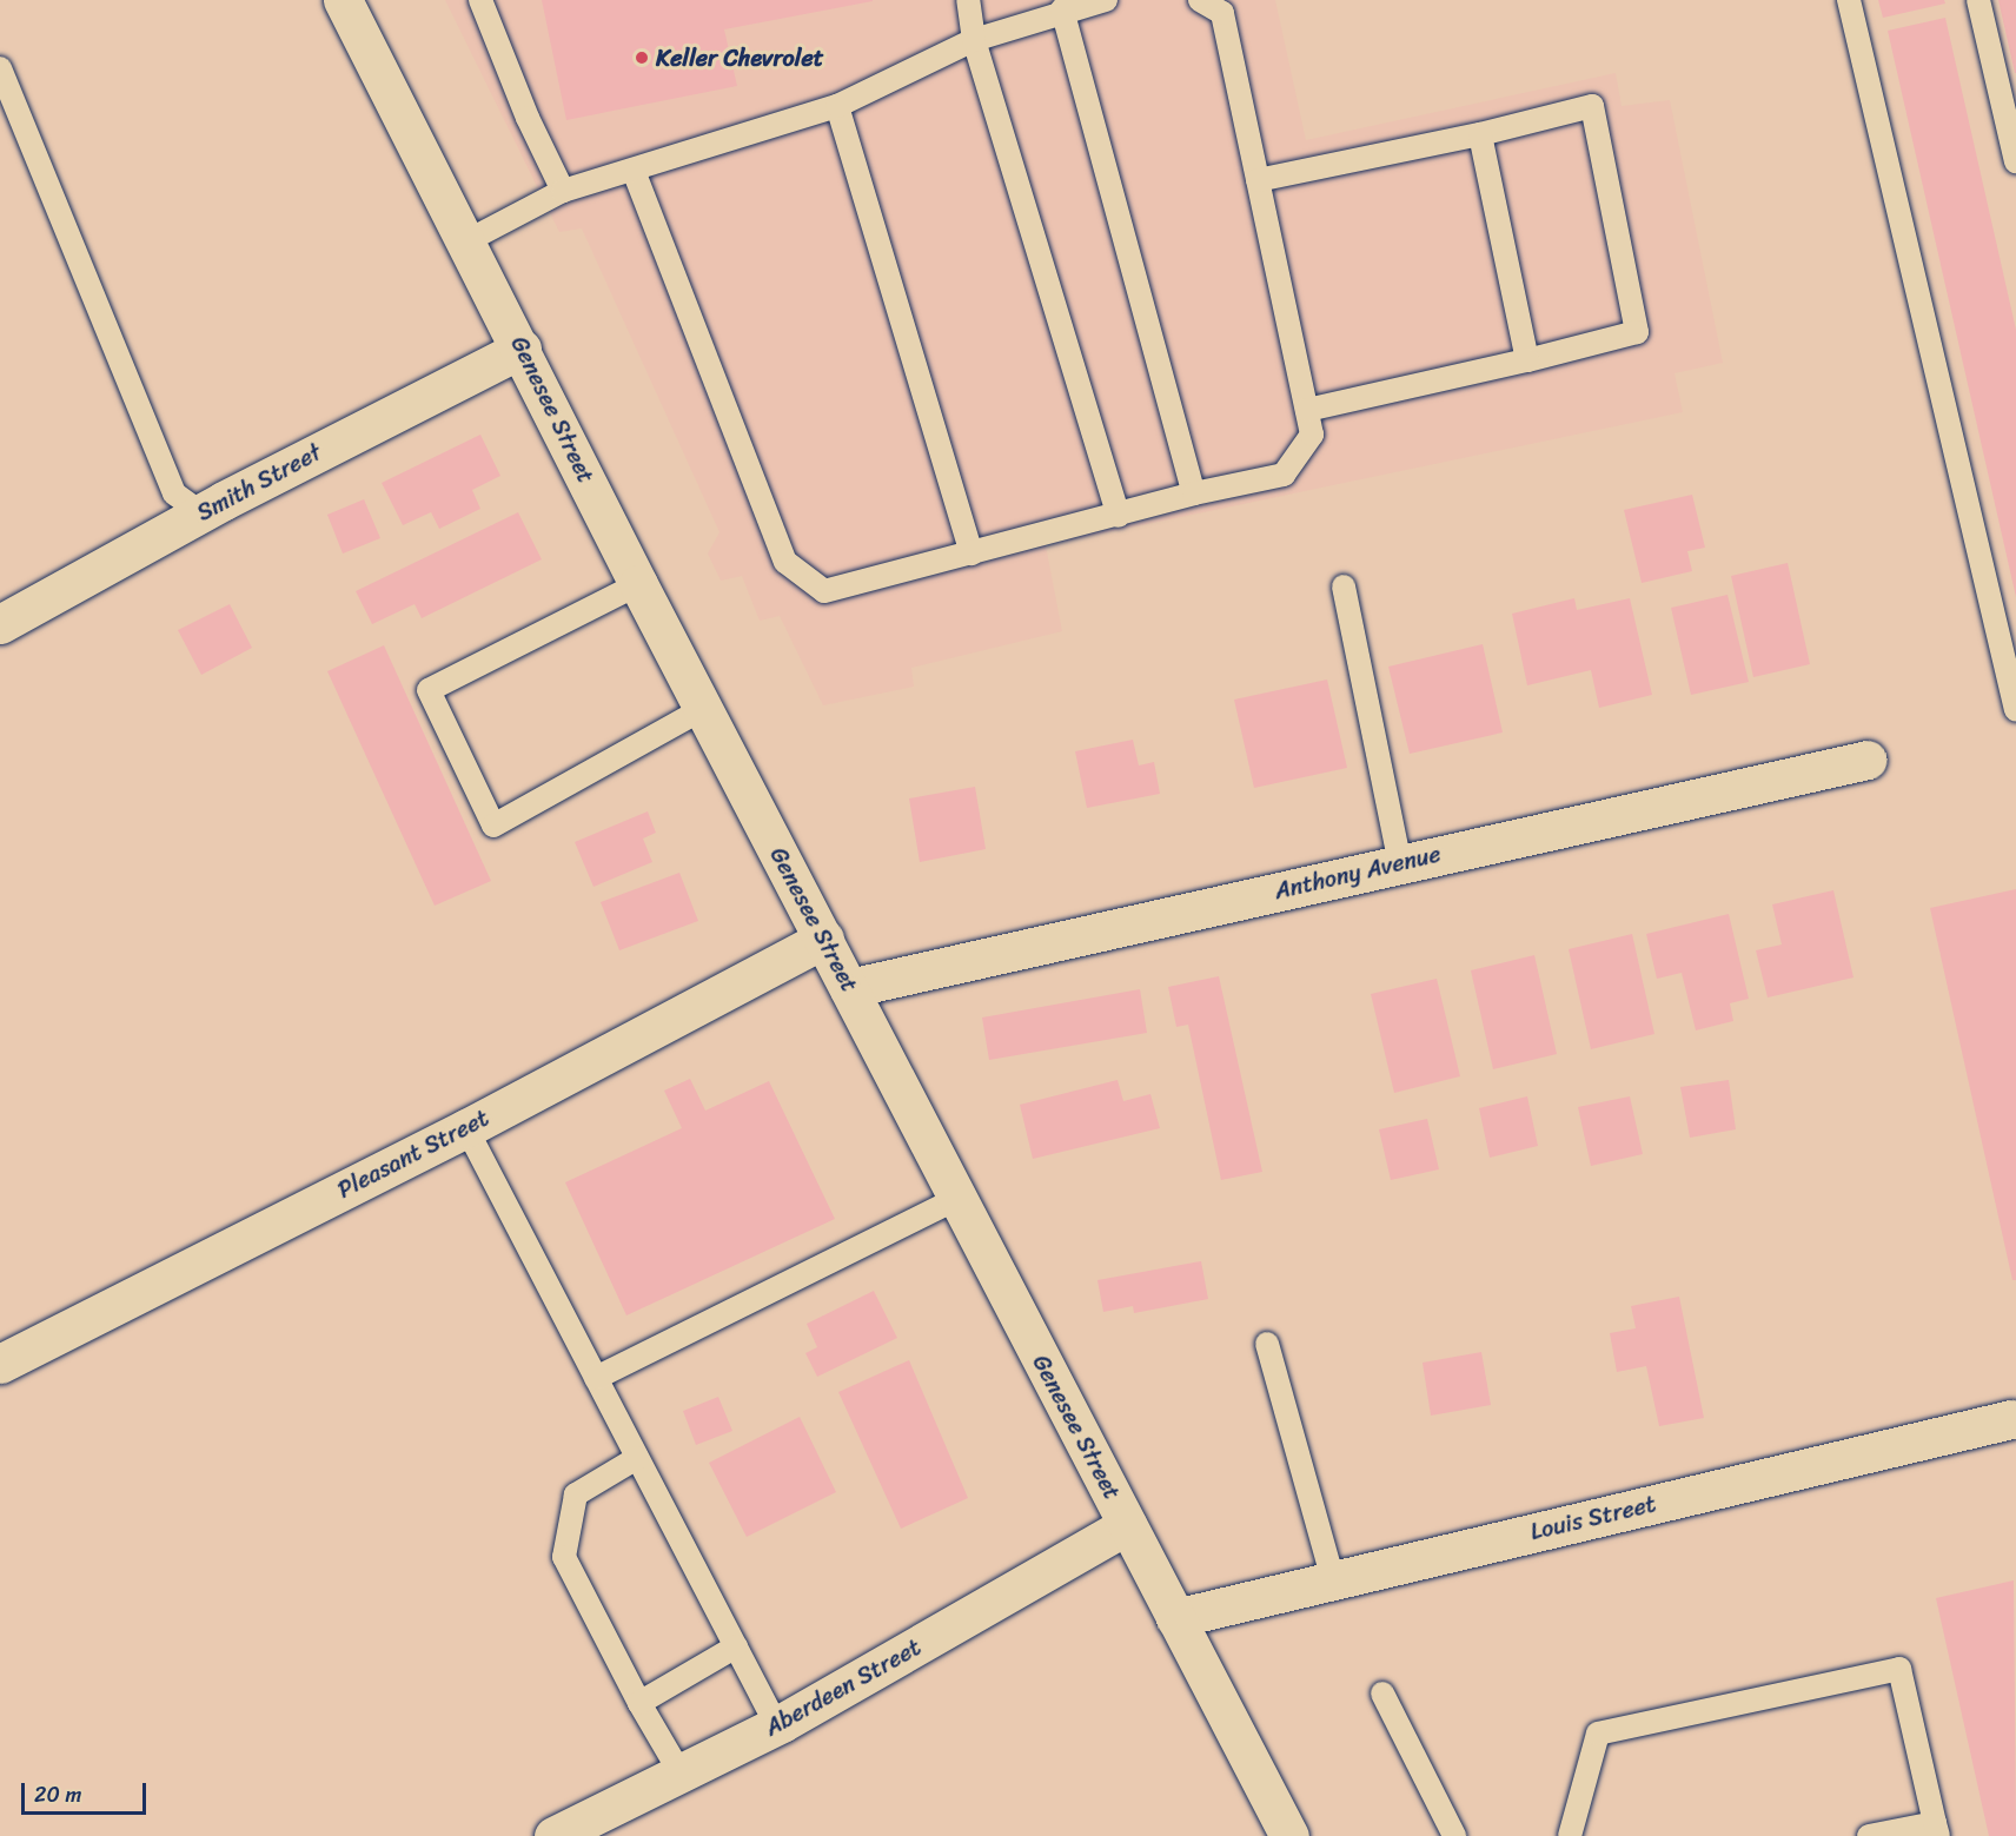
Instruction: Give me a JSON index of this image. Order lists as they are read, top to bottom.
{
  "streets": {
    "street": [
      "Genesee Street",
      "Smith Street",
      "Anthony Avenue",
      "Pleasant Street",
      "Louis Street",
      "Aberdeen Street"
    ]
  },
  "crossings": [
    ["Genesee Street", "Smith Street"],
    ["Genesee Street", "Anthony Avenue"],
    ["Genesee Street", "Pleasant Street"],
    ["Genesee Street", "Louis Street"],
    ["Genesee Street", "Aberdeen Street"]
  ],
  "places": ["Keller Chevrolet"],
  "scale_bar": "20 m"
}
